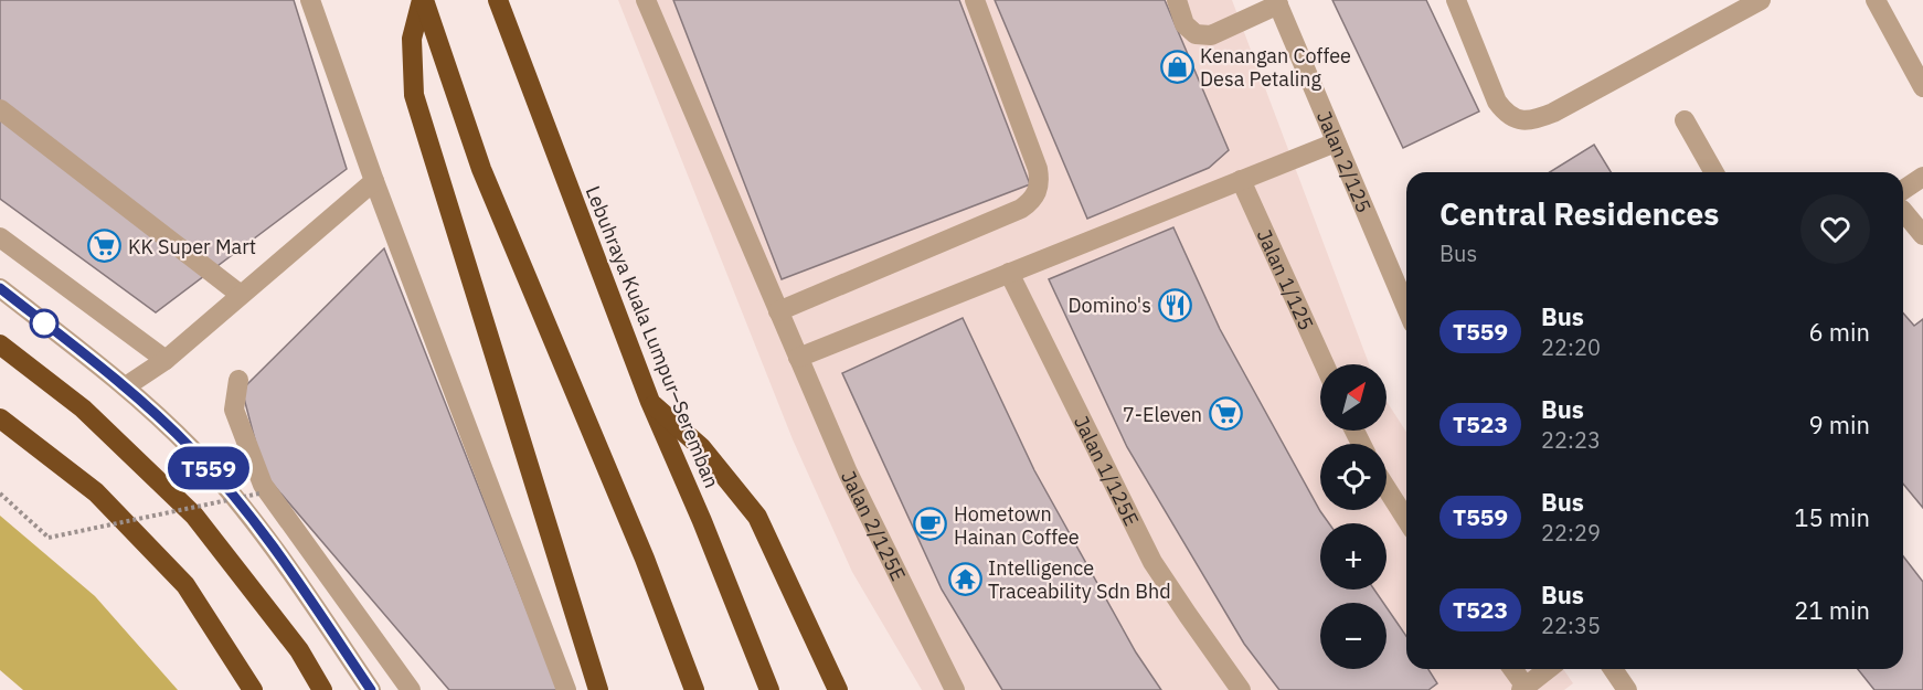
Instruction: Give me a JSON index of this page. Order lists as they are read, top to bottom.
{
  "streets": {
    "highway": ["Lebuhraya Kuala Lumpur–Seremban"],
    "street": [
      "Jalan 2/125",
      "Jalan 1/125",
      "Jalan 1/125E",
      "Jalan 2/125E"
    ]
  },
  "places": {
    "shop": ["Kenangan Coffee Desa Petaling"],
    "supermarket": ["KK Super Mart", "7-Eleven"],
    "restaurant": ["Domino's"],
    "cafe": ["Hometown Hainan Coffee"],
    "temple": ["Intelligence Traceability Sdn Bhd"]
  },
  "lines": ["bus line T559"],
  "north": "top right",
  "page": {
    "on_map": "T559",
    "heading": ["Central Residences", "Bus"],
    "list": [
      {
        "mark": "T559",
        "name": "Bus",
        "note": "22:20",
        "value": "6 min"
      },
      {
        "mark": "T523",
        "name": "Bus",
        "note": "22:23",
        "value": "9 min"
      },
      {
        "mark": "T559",
        "name": "Bus",
        "note": "22:29",
        "value": "15 min"
      },
      {
        "mark": "T523",
        "name": "Bus",
        "note": "22:35",
        "value": "21 min"
      }
    ],
    "map_buttons": ["+", "−"]
  }
}
